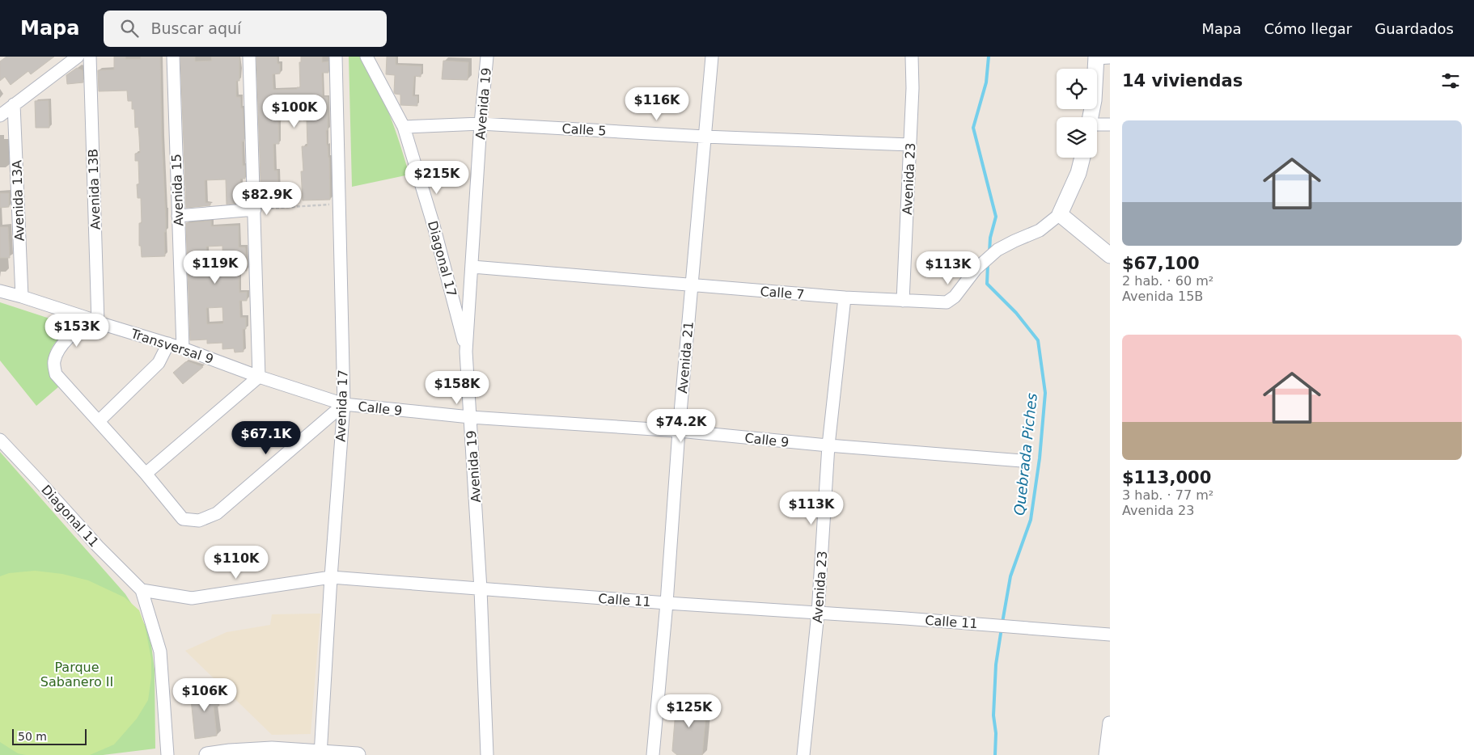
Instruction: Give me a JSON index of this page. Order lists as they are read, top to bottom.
{
  "streets": {
    "street": [
      "Avenida 19",
      "Calle 5",
      "Avenida 23",
      "Avenida 13B",
      "Avenida 15",
      "Avenida 13A",
      "Diagonal 17",
      "Calle 7",
      "Transversal 9",
      "Avenida 21",
      "Avenida 17",
      "Calle 9",
      "Diagonal 11",
      "Calle 11"
    ]
  },
  "crossings": [
    ["Avenida 19", "Calle 5"],
    ["Avenida 19", "Diagonal 17"],
    ["Avenida 19", "Calle 7"],
    ["Avenida 19", "Calle 9"],
    ["Avenida 19", "Calle 11"],
    ["Calle 5", "Avenida 23"],
    ["Calle 5", "Diagonal 17"],
    ["Calle 5", "Avenida 21"],
    ["Avenida 23", "Calle 7"],
    ["Avenida 23", "Calle 9"],
    ["Avenida 23", "Calle 11"],
    ["Avenida 13B", "Transversal 9"],
    ["Avenida 15", "Transversal 9"],
    ["Avenida 13A", "Transversal 9"],
    ["Calle 7", "Avenida 21"],
    ["Transversal 9", "Avenida 17"],
    ["Transversal 9", "Calle 9"],
    ["Avenida 21", "Calle 9"],
    ["Avenida 21", "Calle 11"],
    ["Avenida 17", "Calle 9"],
    ["Avenida 17", "Calle 11"],
    ["Diagonal 11", "Calle 11"]
  ],
  "water": ["Quebrada Piches"],
  "parks": ["Parque Sabanero II"],
  "scale_bar": "50 m",
  "page": {
    "header": "Mapa",
    "search": "Buscar aquí",
    "nav": ["Mapa", "Cómo llegar", "Guardados"],
    "heading": "14 viviendas",
    "price": [
      "$116K",
      "$100K",
      "$215K",
      "$82.9K",
      "$119K",
      "$113K",
      "$153K",
      "$158K",
      "$74.2K",
      "$67.1K",
      "$113K",
      "$110K",
      "$106K",
      "$125K"
    ],
    "list": [
      {
        "name": "$67,100",
        "note": "2 hab. · 60 m² · Avenida 15B"
      },
      {
        "name": "$113,000",
        "note": "3 hab. · 77 m² · Avenida 23"
      }
    ],
    "scale": "50 m"
  }
}
